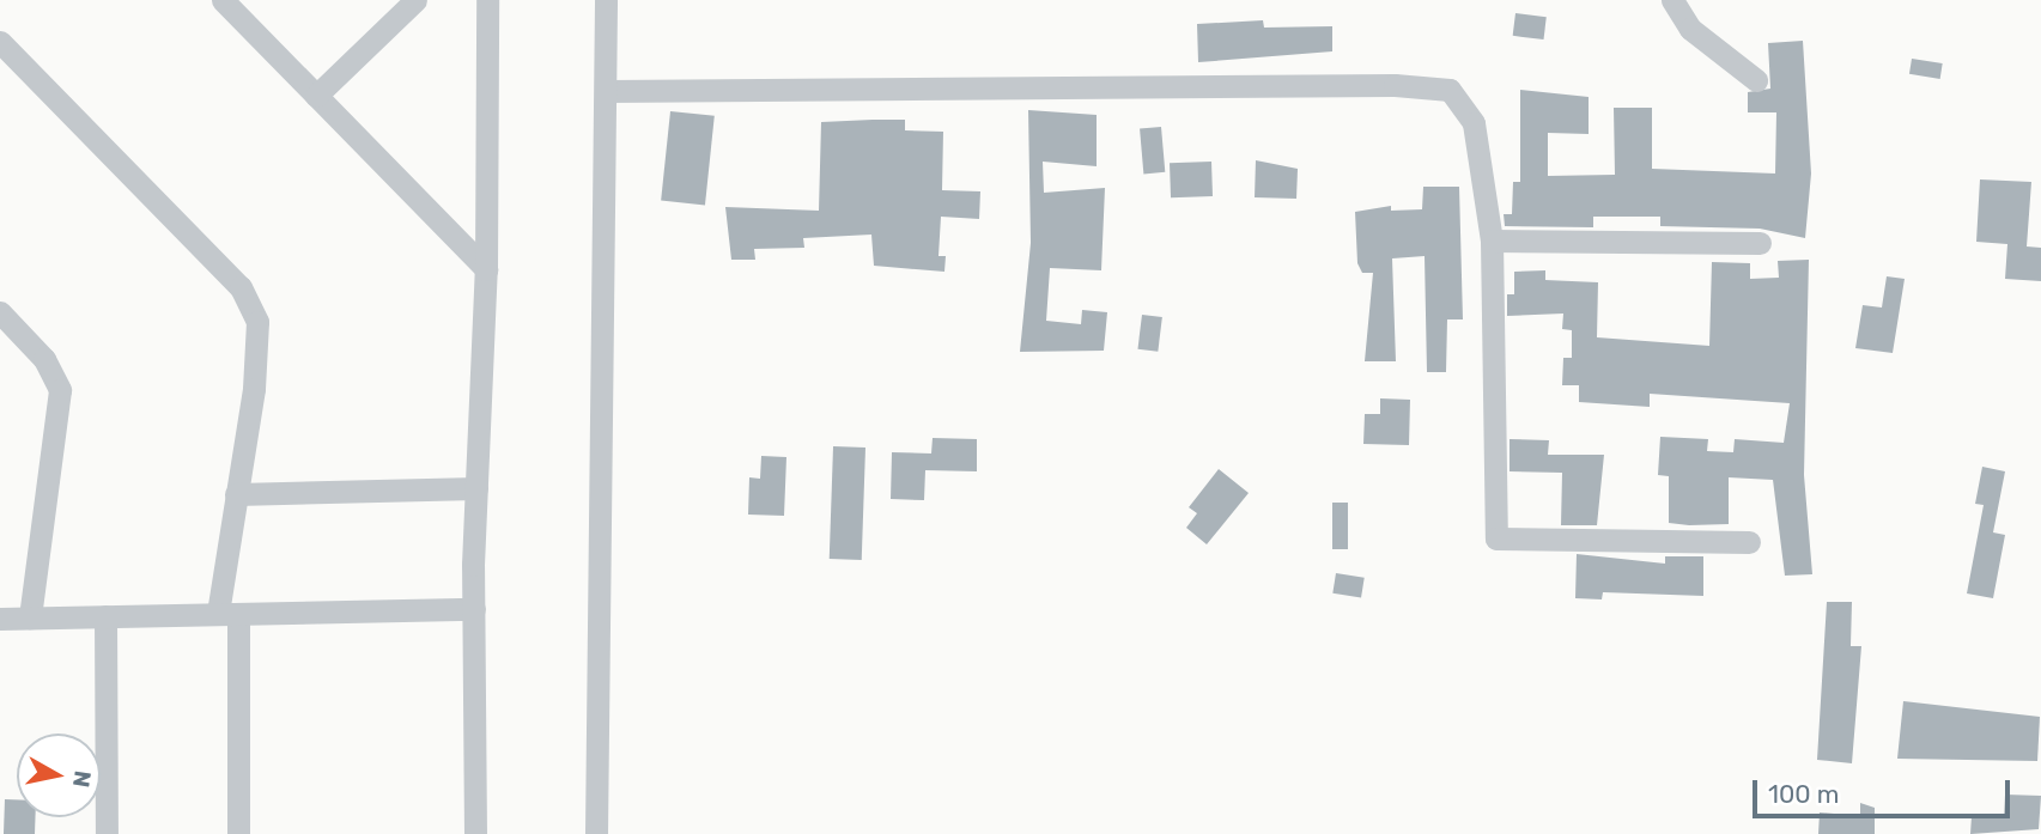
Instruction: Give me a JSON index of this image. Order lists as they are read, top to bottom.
{
  "scale_bar": "100 m",
  "north": "right"
}
